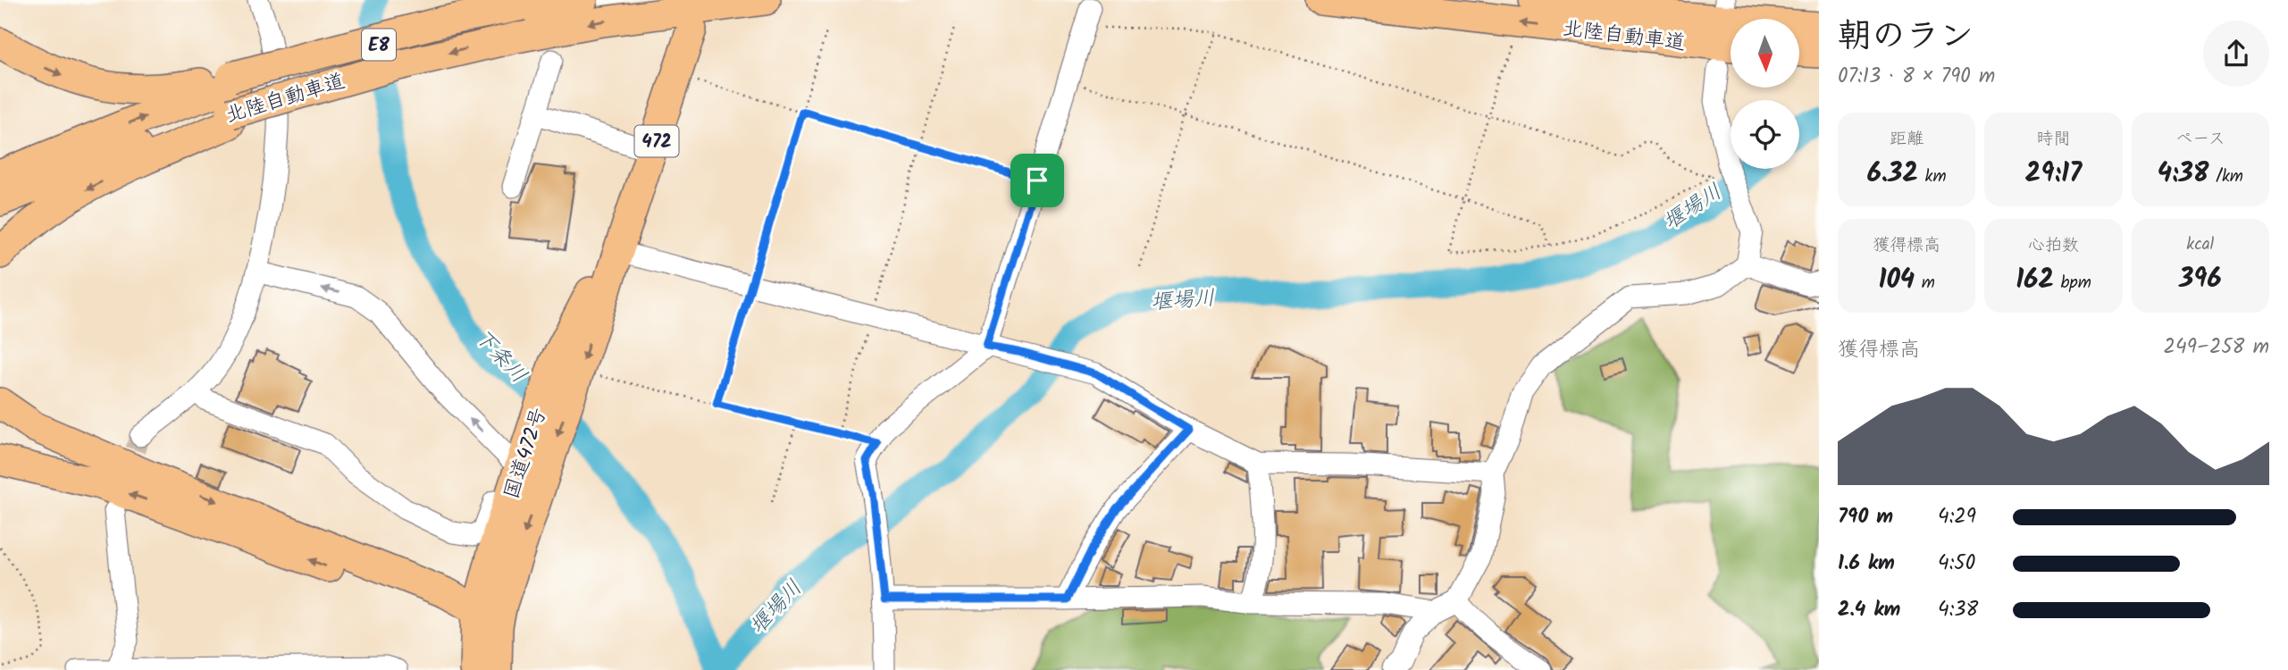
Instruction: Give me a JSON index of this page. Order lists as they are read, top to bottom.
{
  "streets": {
    "highway": [
      "北陸自動車道",
      "E8",
      "472",
      "国道472号"
    ]
  },
  "water": ["堰場川", "下条川"],
  "north": "bottom",
  "page": {
    "heading": ["朝のラン", "07:13 · 8 × 790 m"],
    "stats": [
      ["距離", "6.32 km"],
      ["時間", "29:17"],
      ["ペース", "4:38 /km"],
      ["獲得標高", "104 m"],
      ["心拍数", "162 bpm"],
      ["kcal", "396"]
    ],
    "chart": ["獲得標高", "249–258 m"],
    "list": [
      {
        "name": "790 m",
        "note": "4:29"
      },
      {
        "name": "1.6 km",
        "note": "4:50"
      },
      {
        "name": "2.4 km",
        "note": "4:38"
      }
    ]
  }
}
